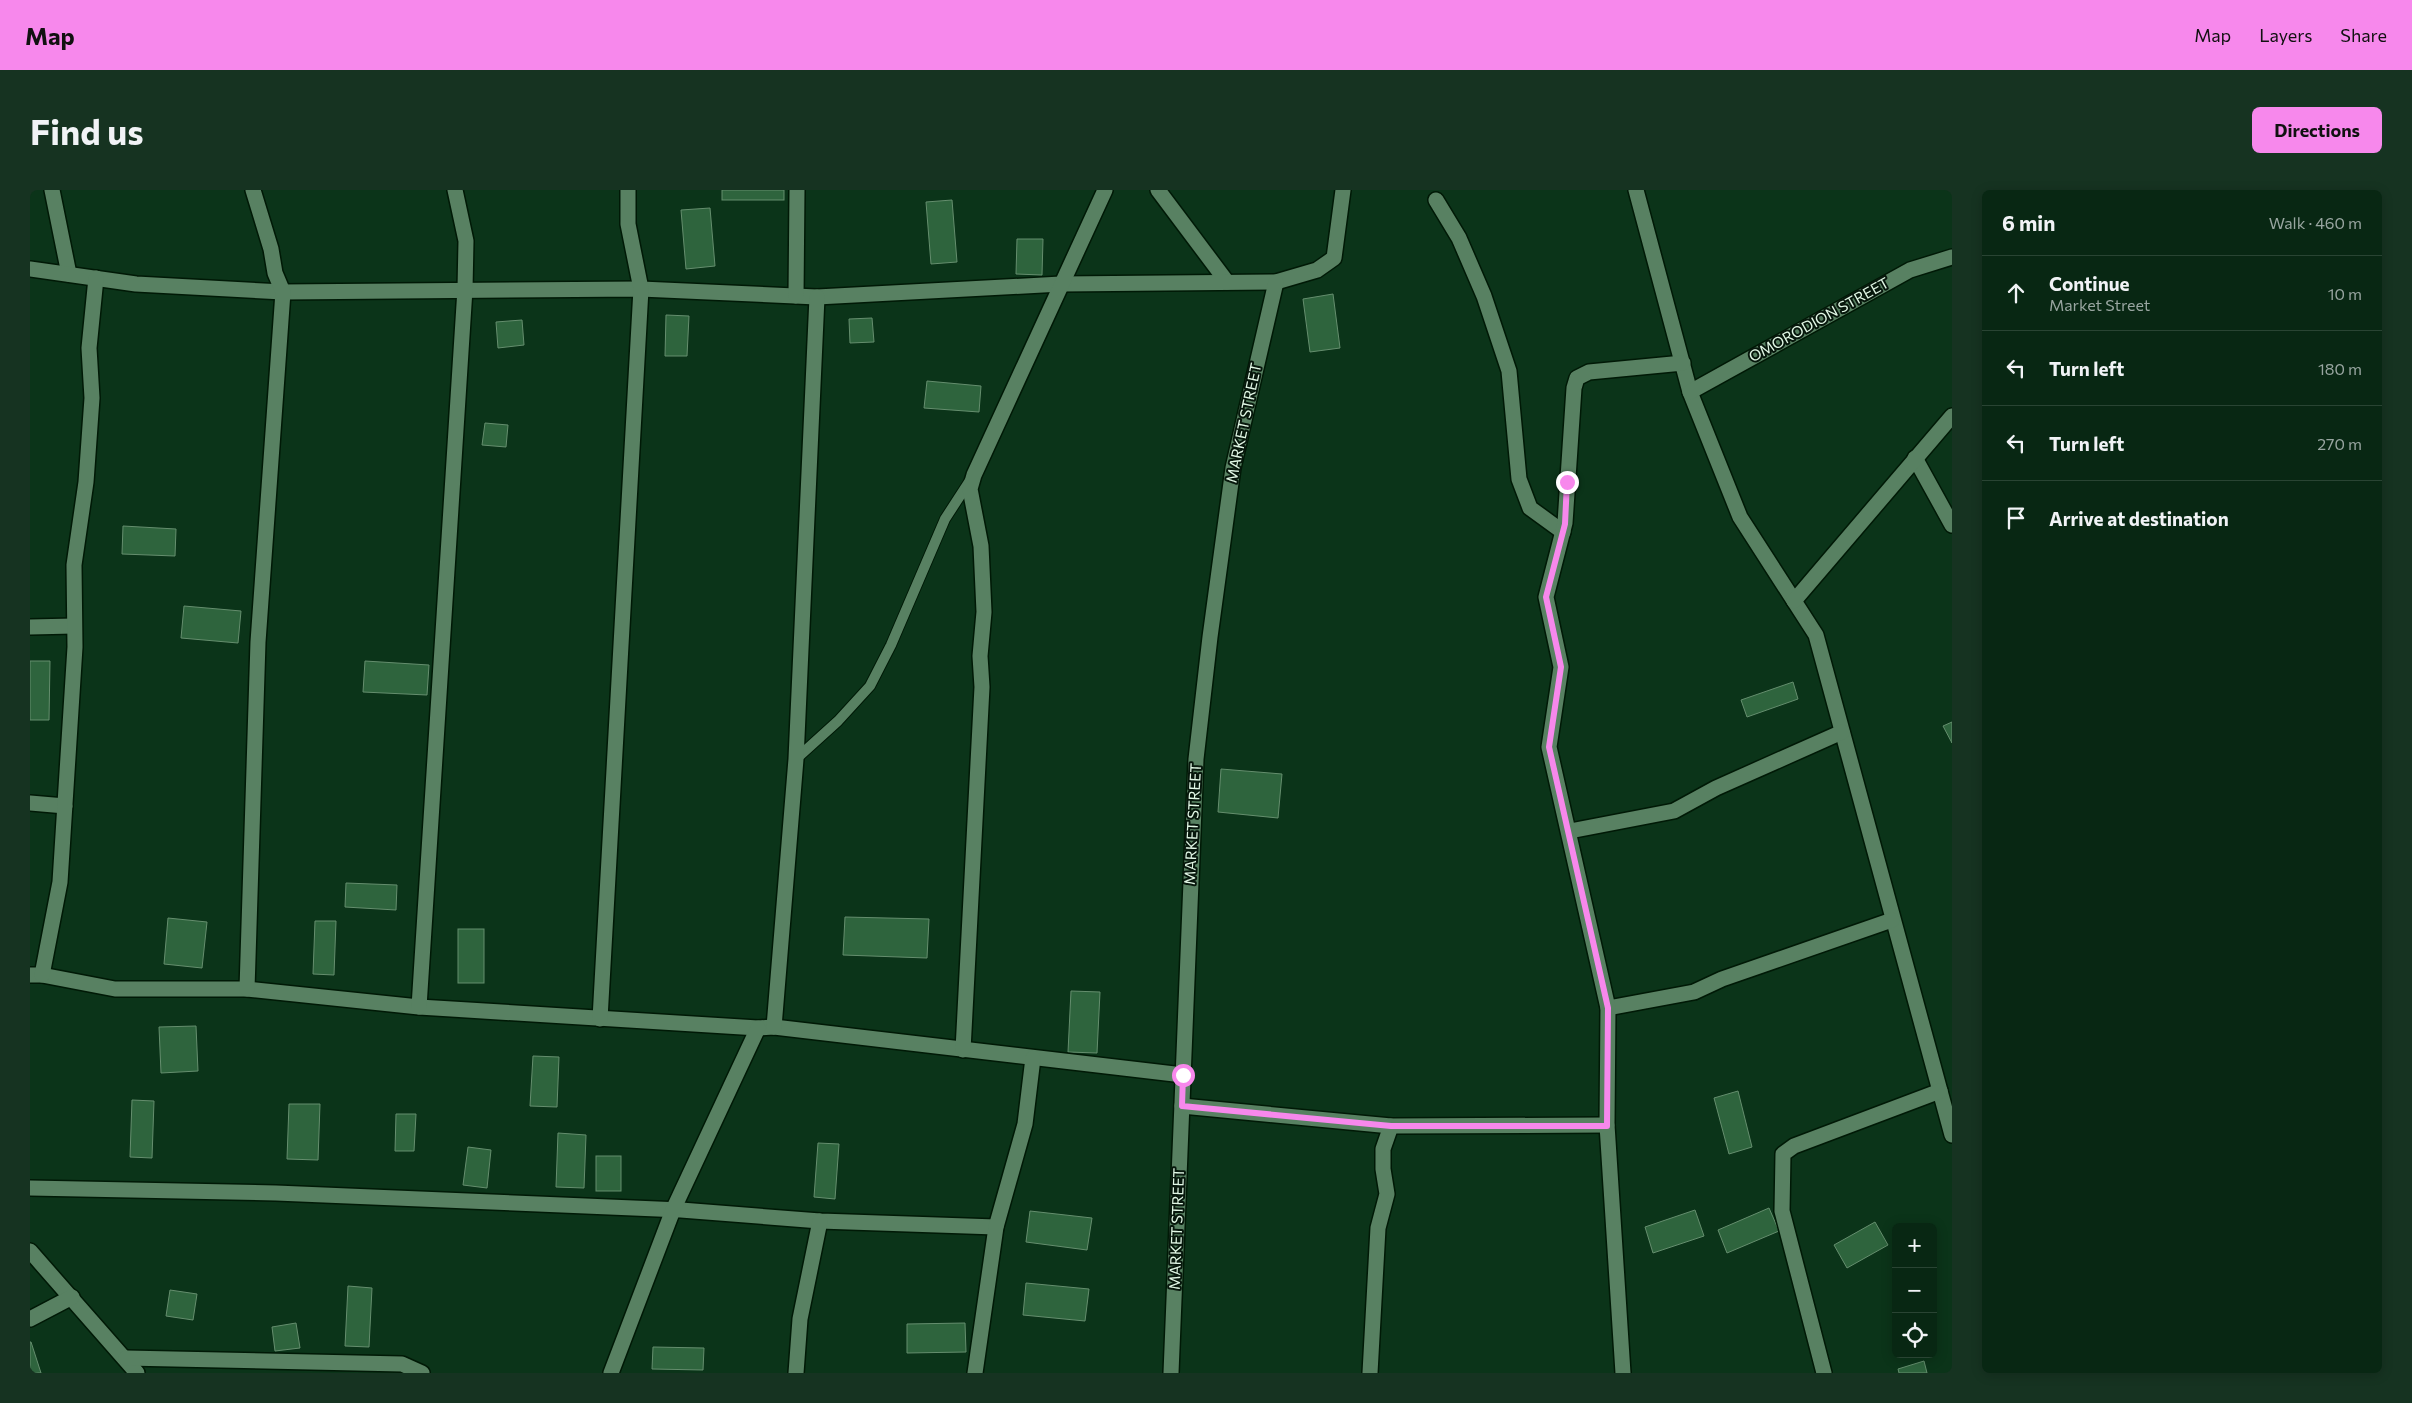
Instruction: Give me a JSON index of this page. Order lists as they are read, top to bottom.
{
  "streets": {
    "street": ["OMORODION STREET", "MARKET STREET"]
  },
  "page": {
    "header": "Map",
    "nav": ["Map", "Layers", "Share"],
    "buttons": "Directions",
    "title": "Find us",
    "heading": ["6 min", "Walk · 460 m"],
    "list": [
      ["Continue", "Market Street", "10 m"],
      ["Turn left", "180 m"],
      ["Turn left", "270 m"],
      "Arrive at destination"
    ],
    "map_buttons": ["+", "−"]
  }
}
